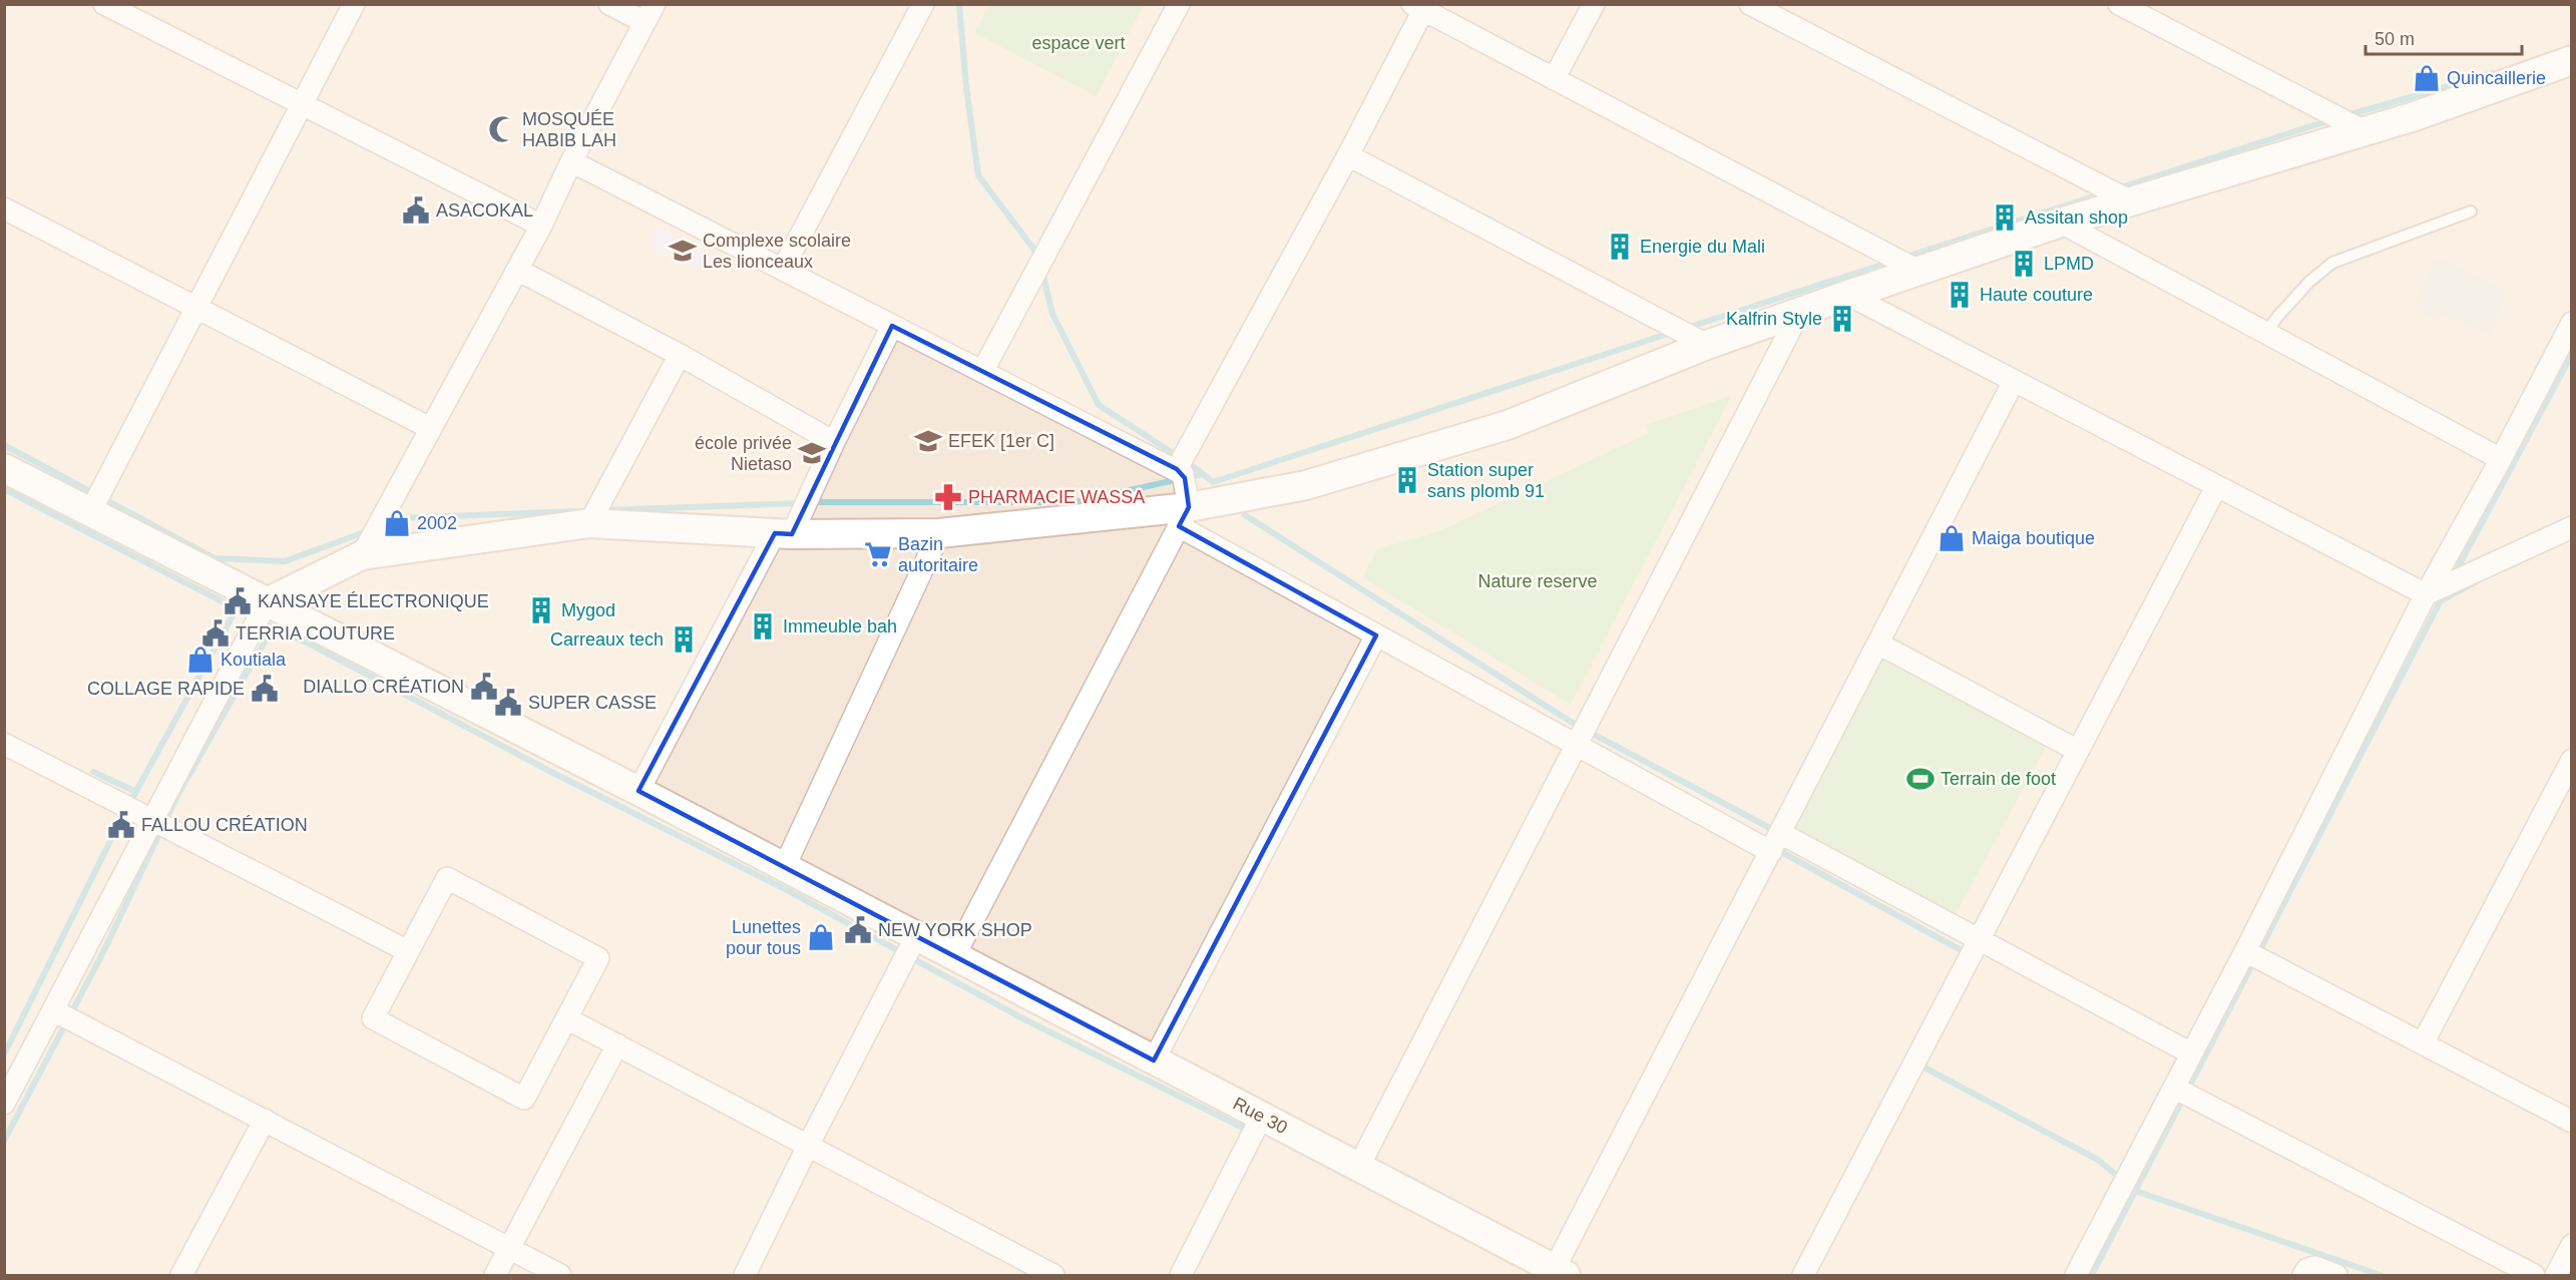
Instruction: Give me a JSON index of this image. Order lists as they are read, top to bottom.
{
  "streets": {
    "street": ["Rue 30"]
  },
  "parks": ["espace vert", "Nature reserve"],
  "places": {
    "shop": [
      "Quincaillerie",
      "2002",
      "Maiga boutique",
      "Koutiala",
      "Lunettes pour tous"
    ],
    "mosque": ["MOSQUÉE HABIB LAH"],
    "public building": [
      "ASACOKAL",
      "KANSAYE ÉLECTRONIQUE",
      "TERRIA COUTURE",
      "DIALLO CRÉATION",
      "COLLAGE RAPIDE",
      "SUPER CASSE",
      "FALLOU CRÉATION",
      "NEW YORK SHOP"
    ],
    "building": [
      "Assitan shop",
      "Energie du Mali",
      "LPMD",
      "Haute couture",
      "Kalfrin Style",
      "Station super sans plomb 91",
      "Mygod",
      "Immeuble bah",
      "Carreaux tech"
    ],
    "school or university": ["Complexe scolaire Les lionceaux", "EFEK [1er C]", "école privée Nietaso"],
    "pharmacy": ["PHARMACIE WASSA"],
    "supermarket": ["Bazin autoritaire"],
    "sports": ["Terrain de foot"]
  },
  "scale_bar": "50 m"
}
